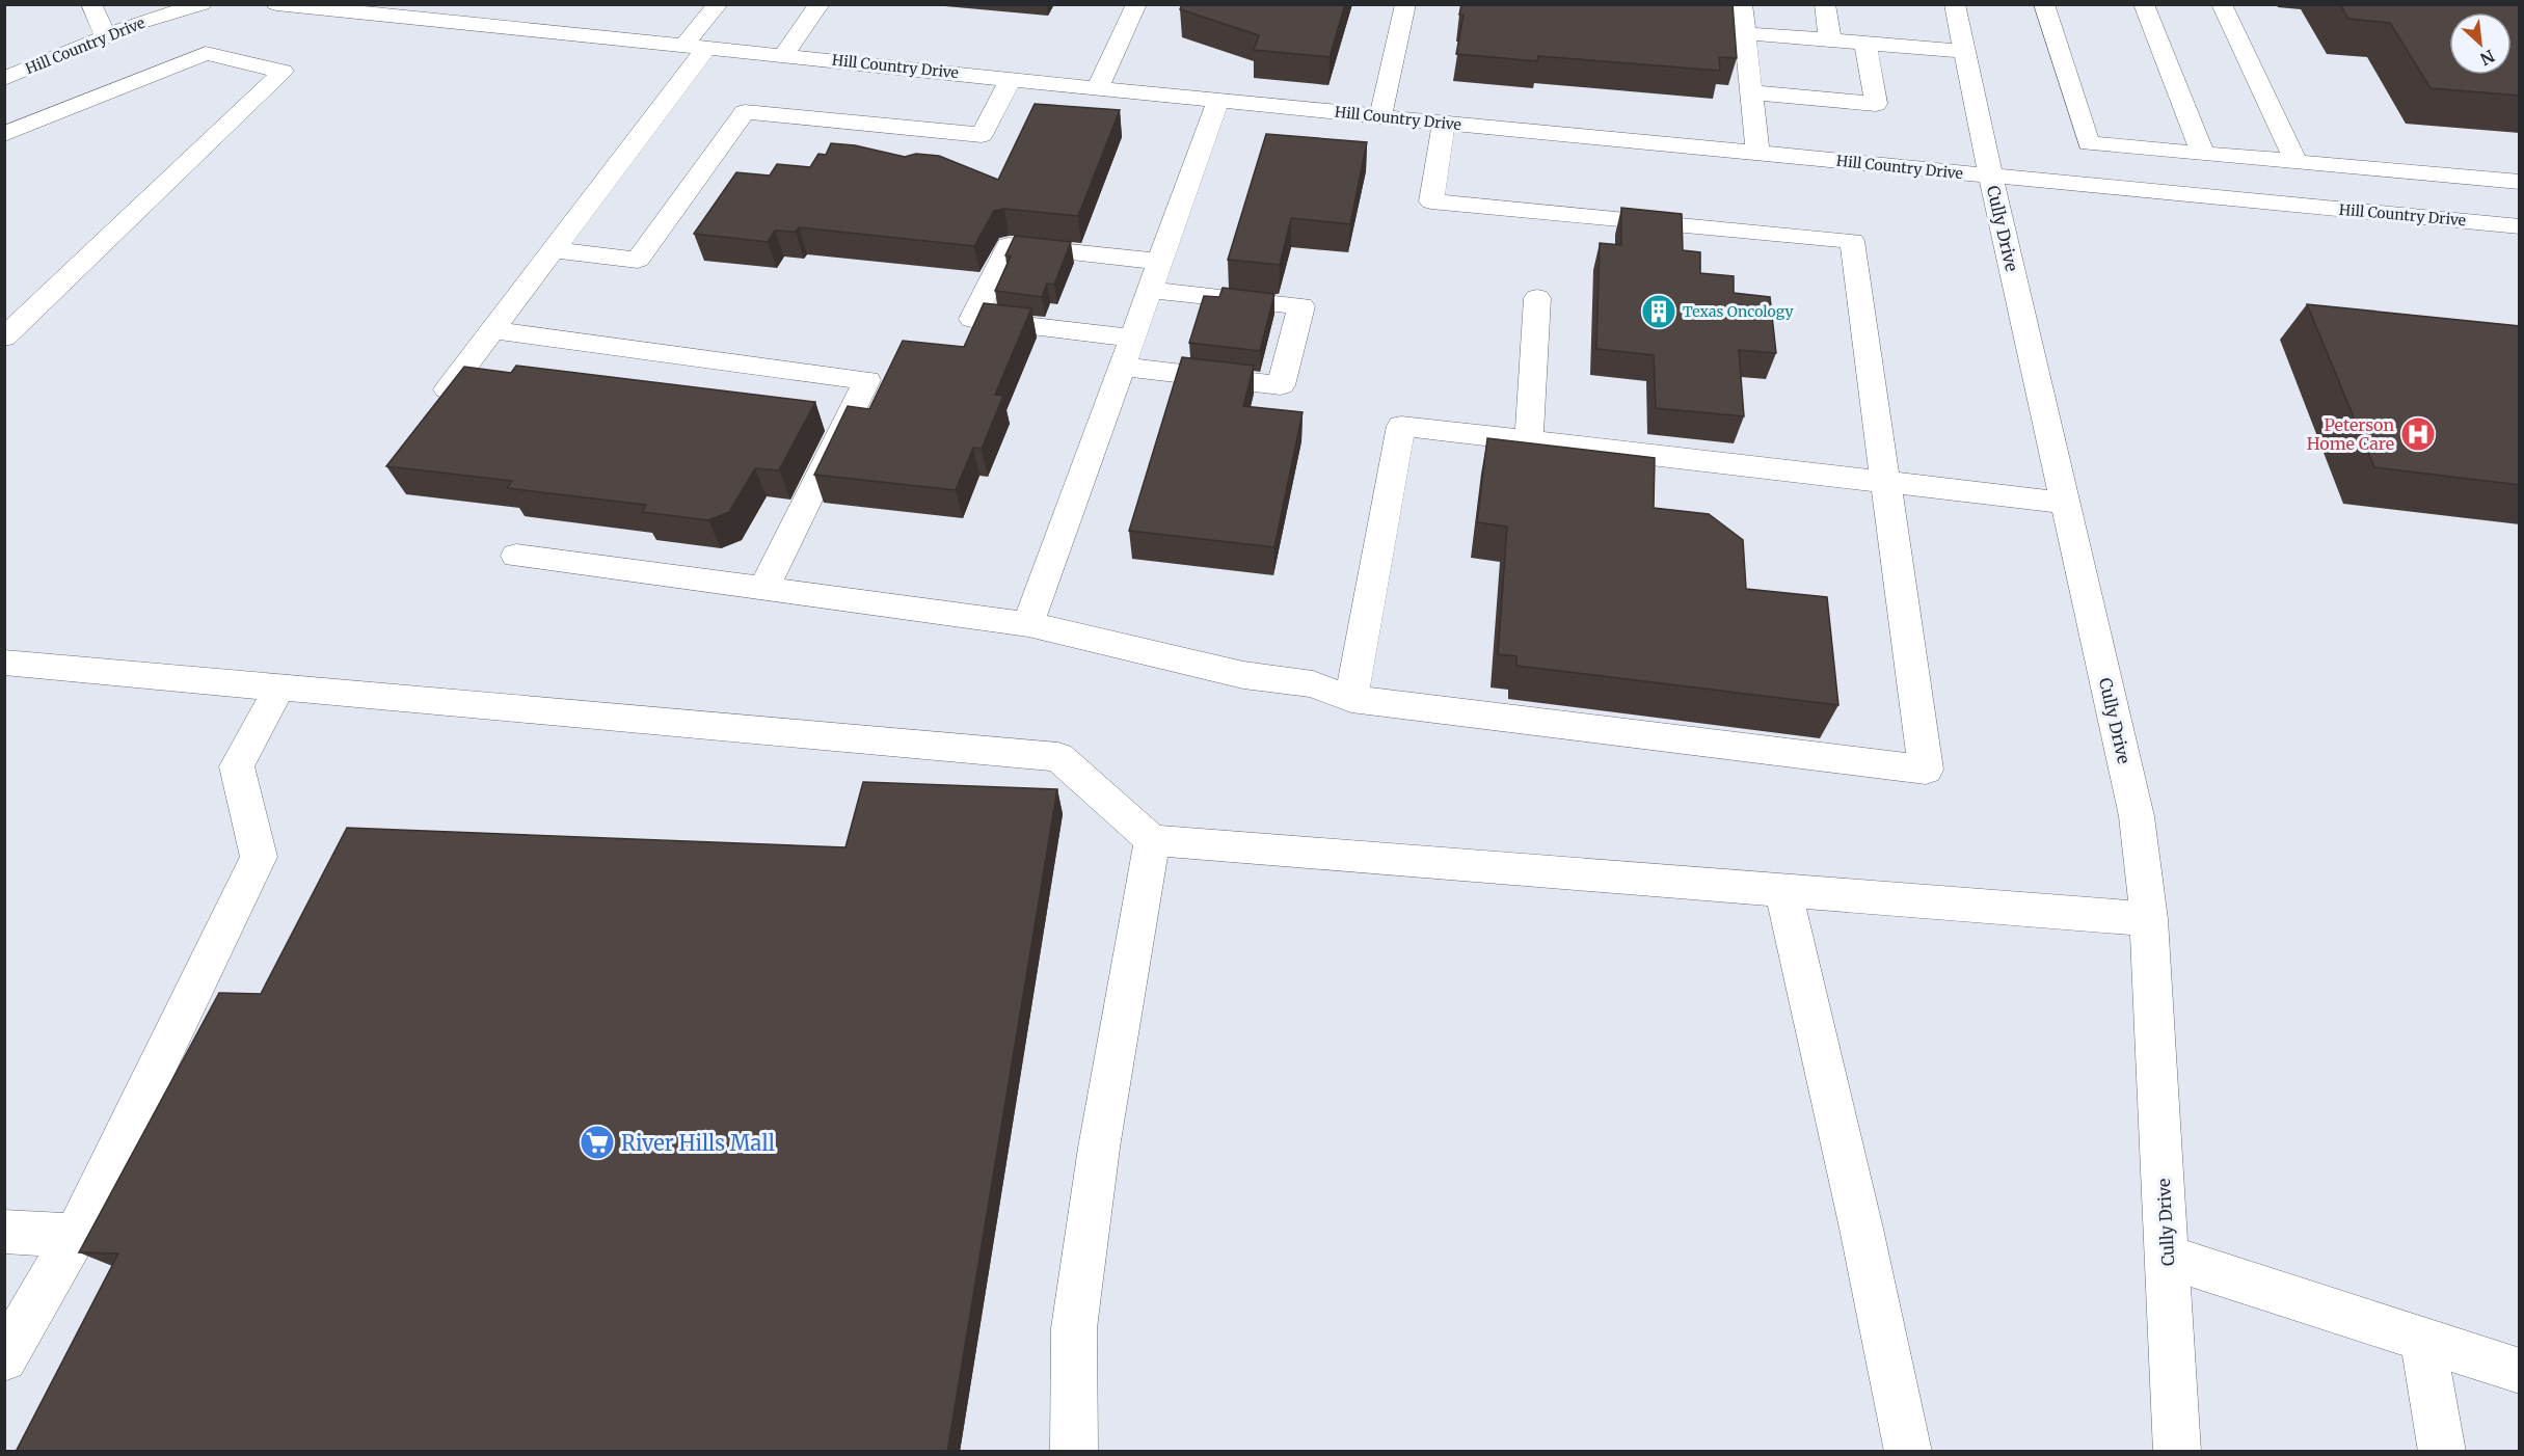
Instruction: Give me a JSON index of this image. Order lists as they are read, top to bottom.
{
  "streets": {
    "street": ["Hill Country Drive", "Cully Drive"]
  },
  "crossings": [
    ["Hill Country Drive", "Cully Drive"]
  ],
  "places": {
    "building": ["Texas Oncology"],
    "hospital": ["Peterson Home Care"],
    "supermarket": ["River Hills Mall"]
  },
  "north": "bottom right"
}
